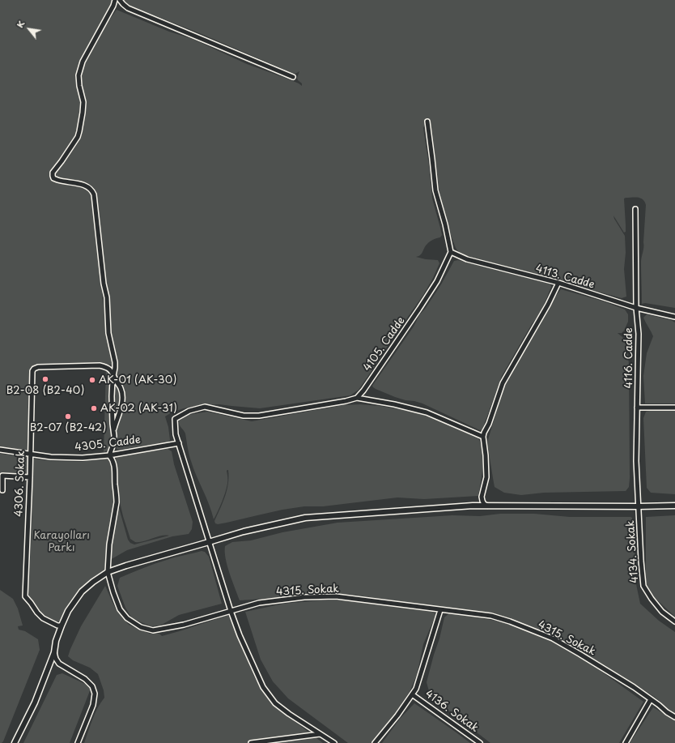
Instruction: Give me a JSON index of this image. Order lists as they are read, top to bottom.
{
  "streets": {
    "street": [
      "4113. Cadde",
      "4105. Cadde",
      "4116. Cadde",
      "4305. Cadde",
      "4306. Sokak",
      "4134. Sokak",
      "4315. Sokak",
      "4136. Sokak"
    ]
  },
  "crossings": [
    ["4113. Cadde", "4105. Cadde"],
    ["4113. Cadde", "4116. Cadde"],
    ["4116. Cadde", "4134. Sokak"],
    ["4305. Cadde", "4306. Sokak"],
    ["4305. Cadde", "4315. Sokak"]
  ],
  "parks": ["Karayolları Parkı"],
  "places": [
    "B2-08 (B2-40)",
    "AK-01 (AK-30)",
    "AK-02 (AK-31)",
    "B2-07 (B2-42)"
  ],
  "north": "top left"
}
